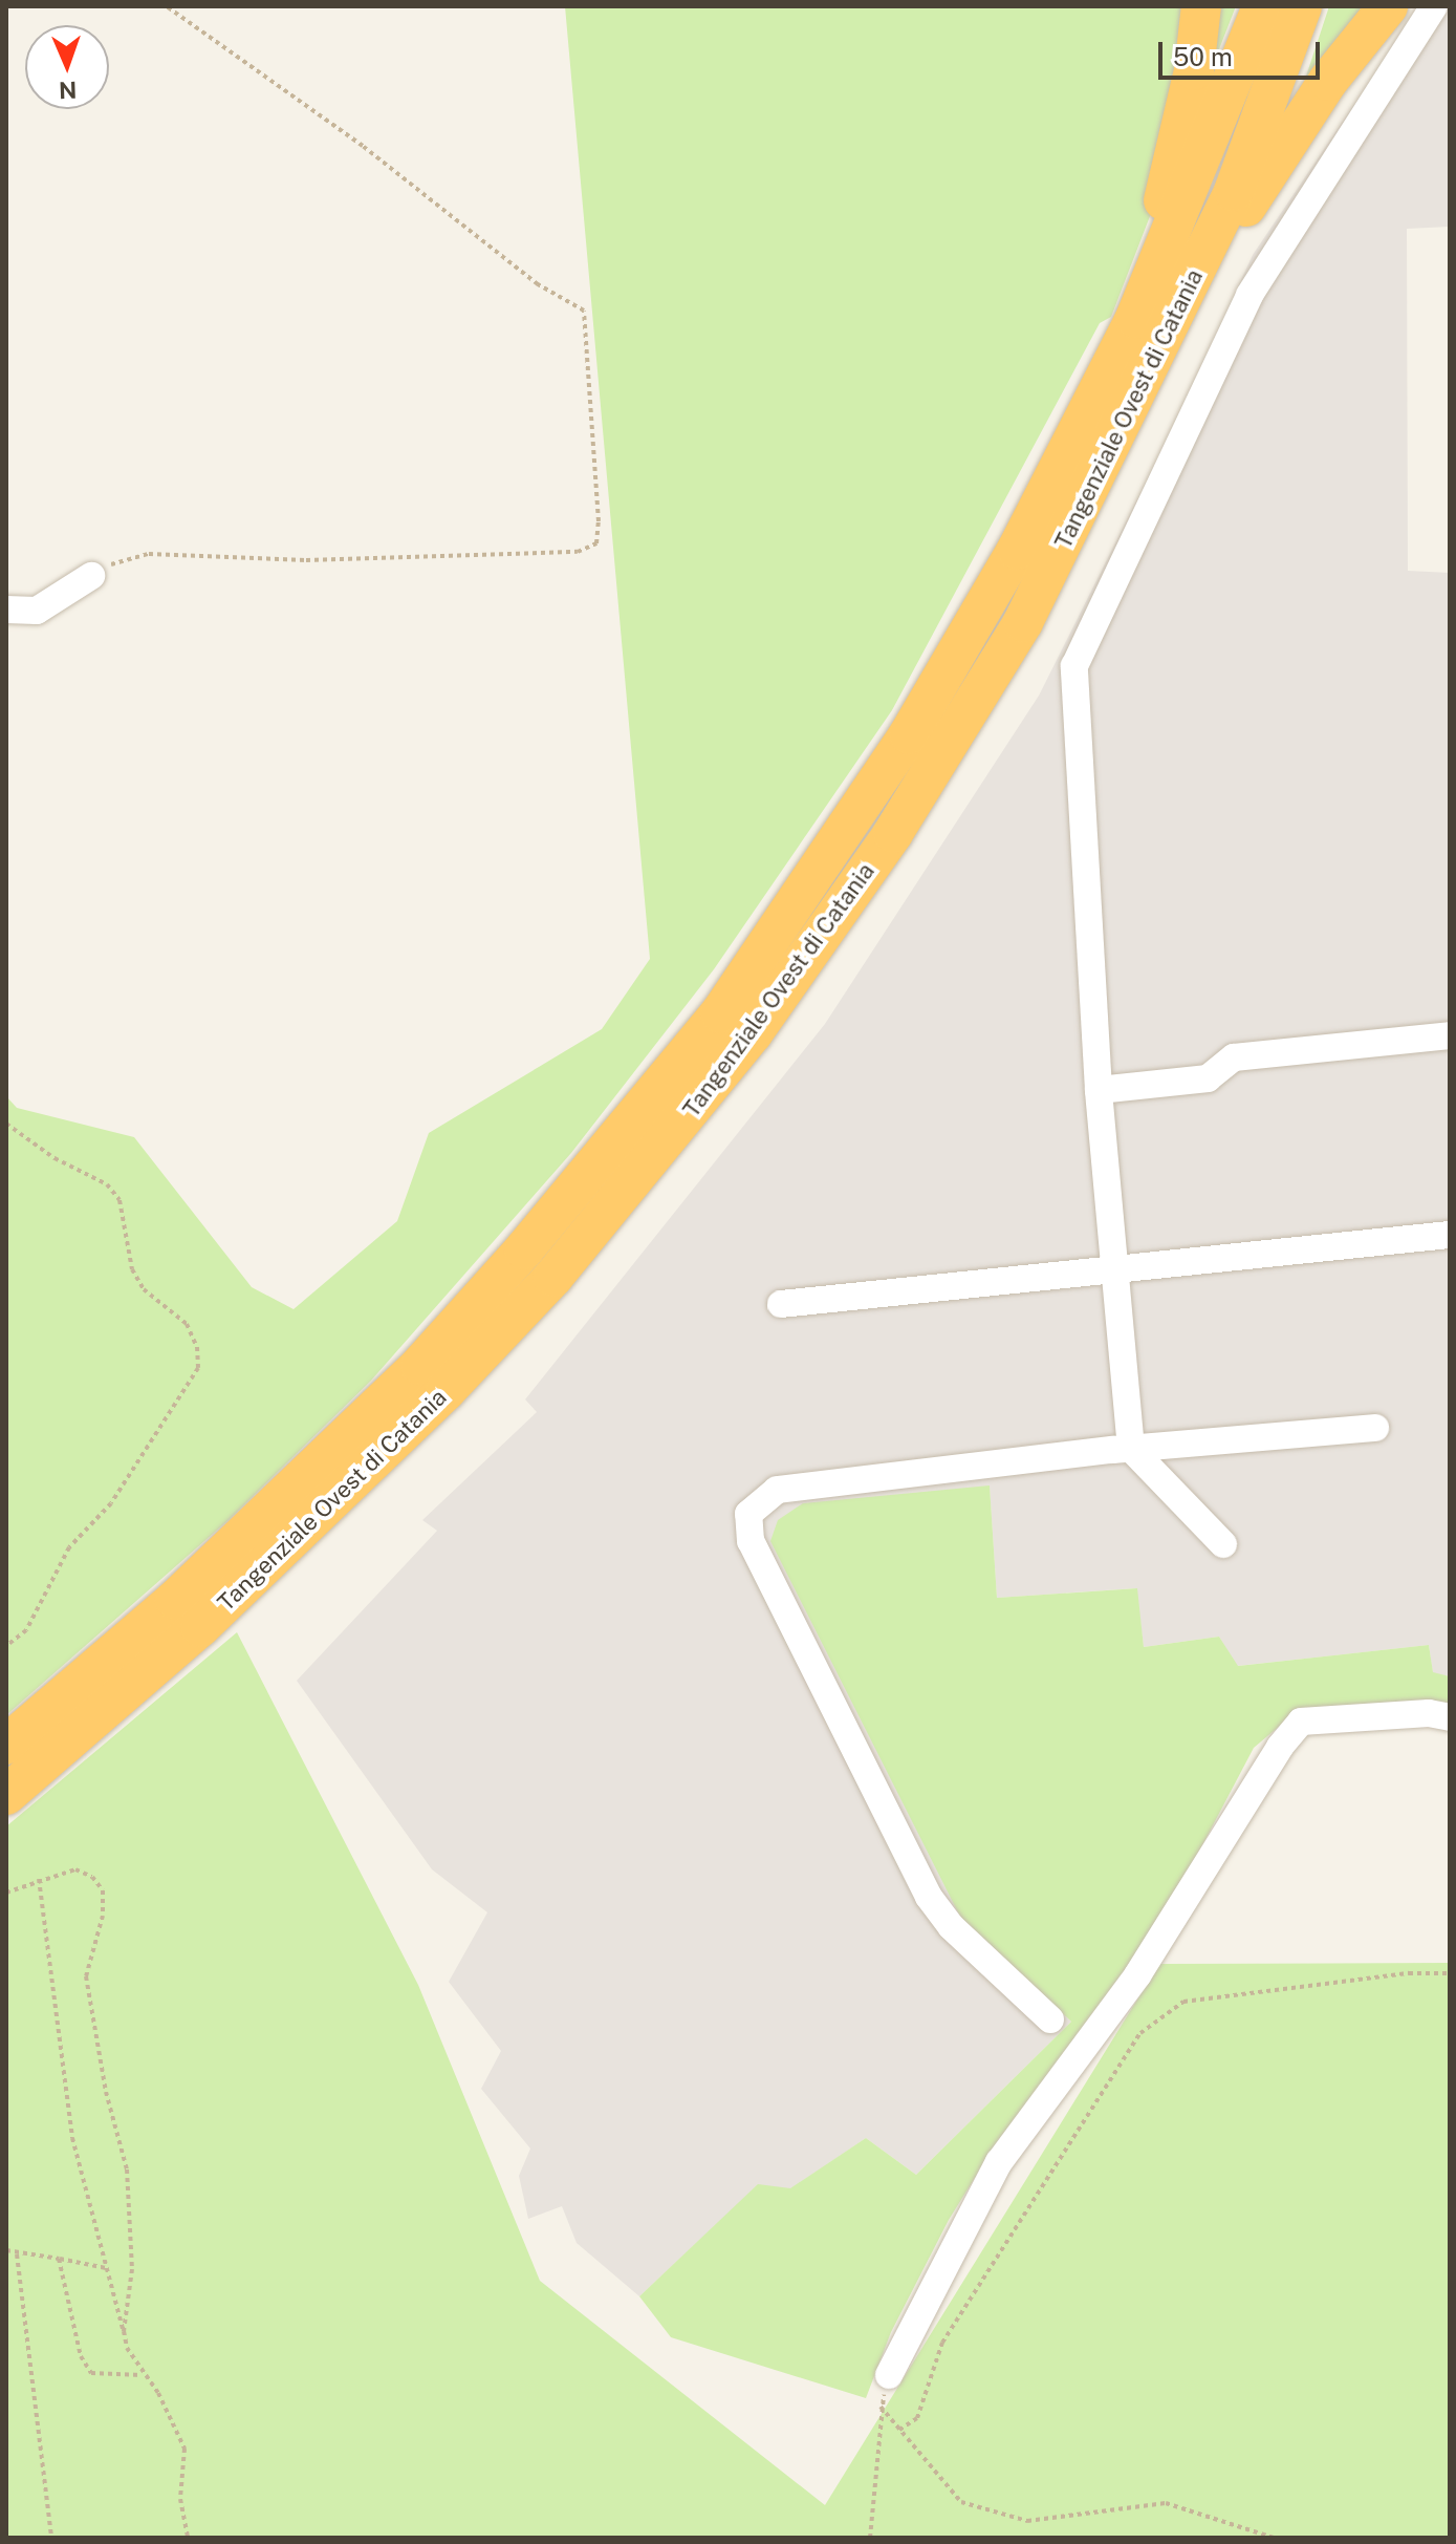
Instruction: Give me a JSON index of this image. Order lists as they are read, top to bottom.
{
  "streets": {
    "highway": ["Tangenziale Ovest di Catania"]
  },
  "scale_bar": "50 m",
  "north": "bottom"
}
